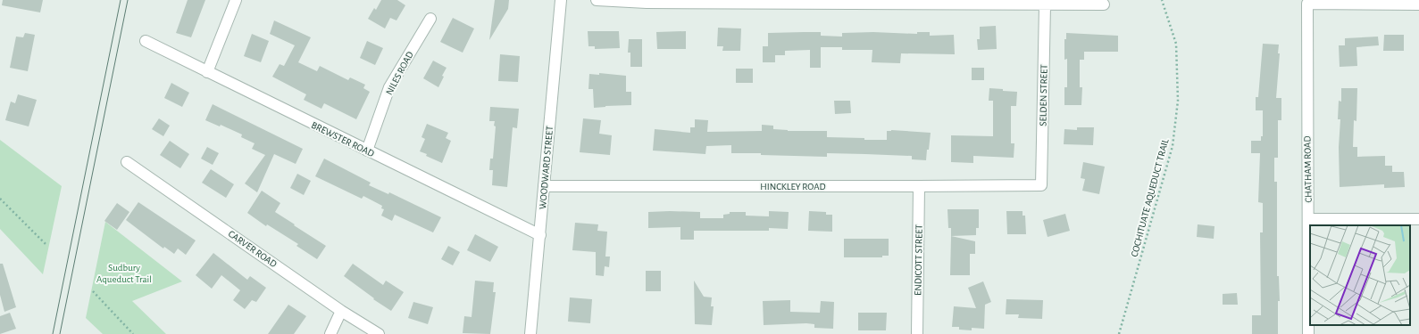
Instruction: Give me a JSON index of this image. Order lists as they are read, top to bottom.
{
  "streets": {
    "street": [
      "NILES ROAD",
      "SELDEN STREET",
      "BREWSTER ROAD",
      "WOODWARD STREET",
      "CHATHAM ROAD",
      "HINCKLEY ROAD",
      "CARVER ROAD",
      "ENDICOTT STREET"
    ],
    "path": ["COCHITUATE AQUEDUCT TRAIL"]
  },
  "crossings": [
    ["NILES ROAD", "BREWSTER ROAD"],
    ["SELDEN STREET", "HINCKLEY ROAD"],
    ["BREWSTER ROAD", "WOODWARD STREET"],
    ["WOODWARD STREET", "HINCKLEY ROAD"],
    ["HINCKLEY ROAD", "ENDICOTT STREET"]
  ],
  "parks": ["Sudbury Aqueduct Trail"]
}
